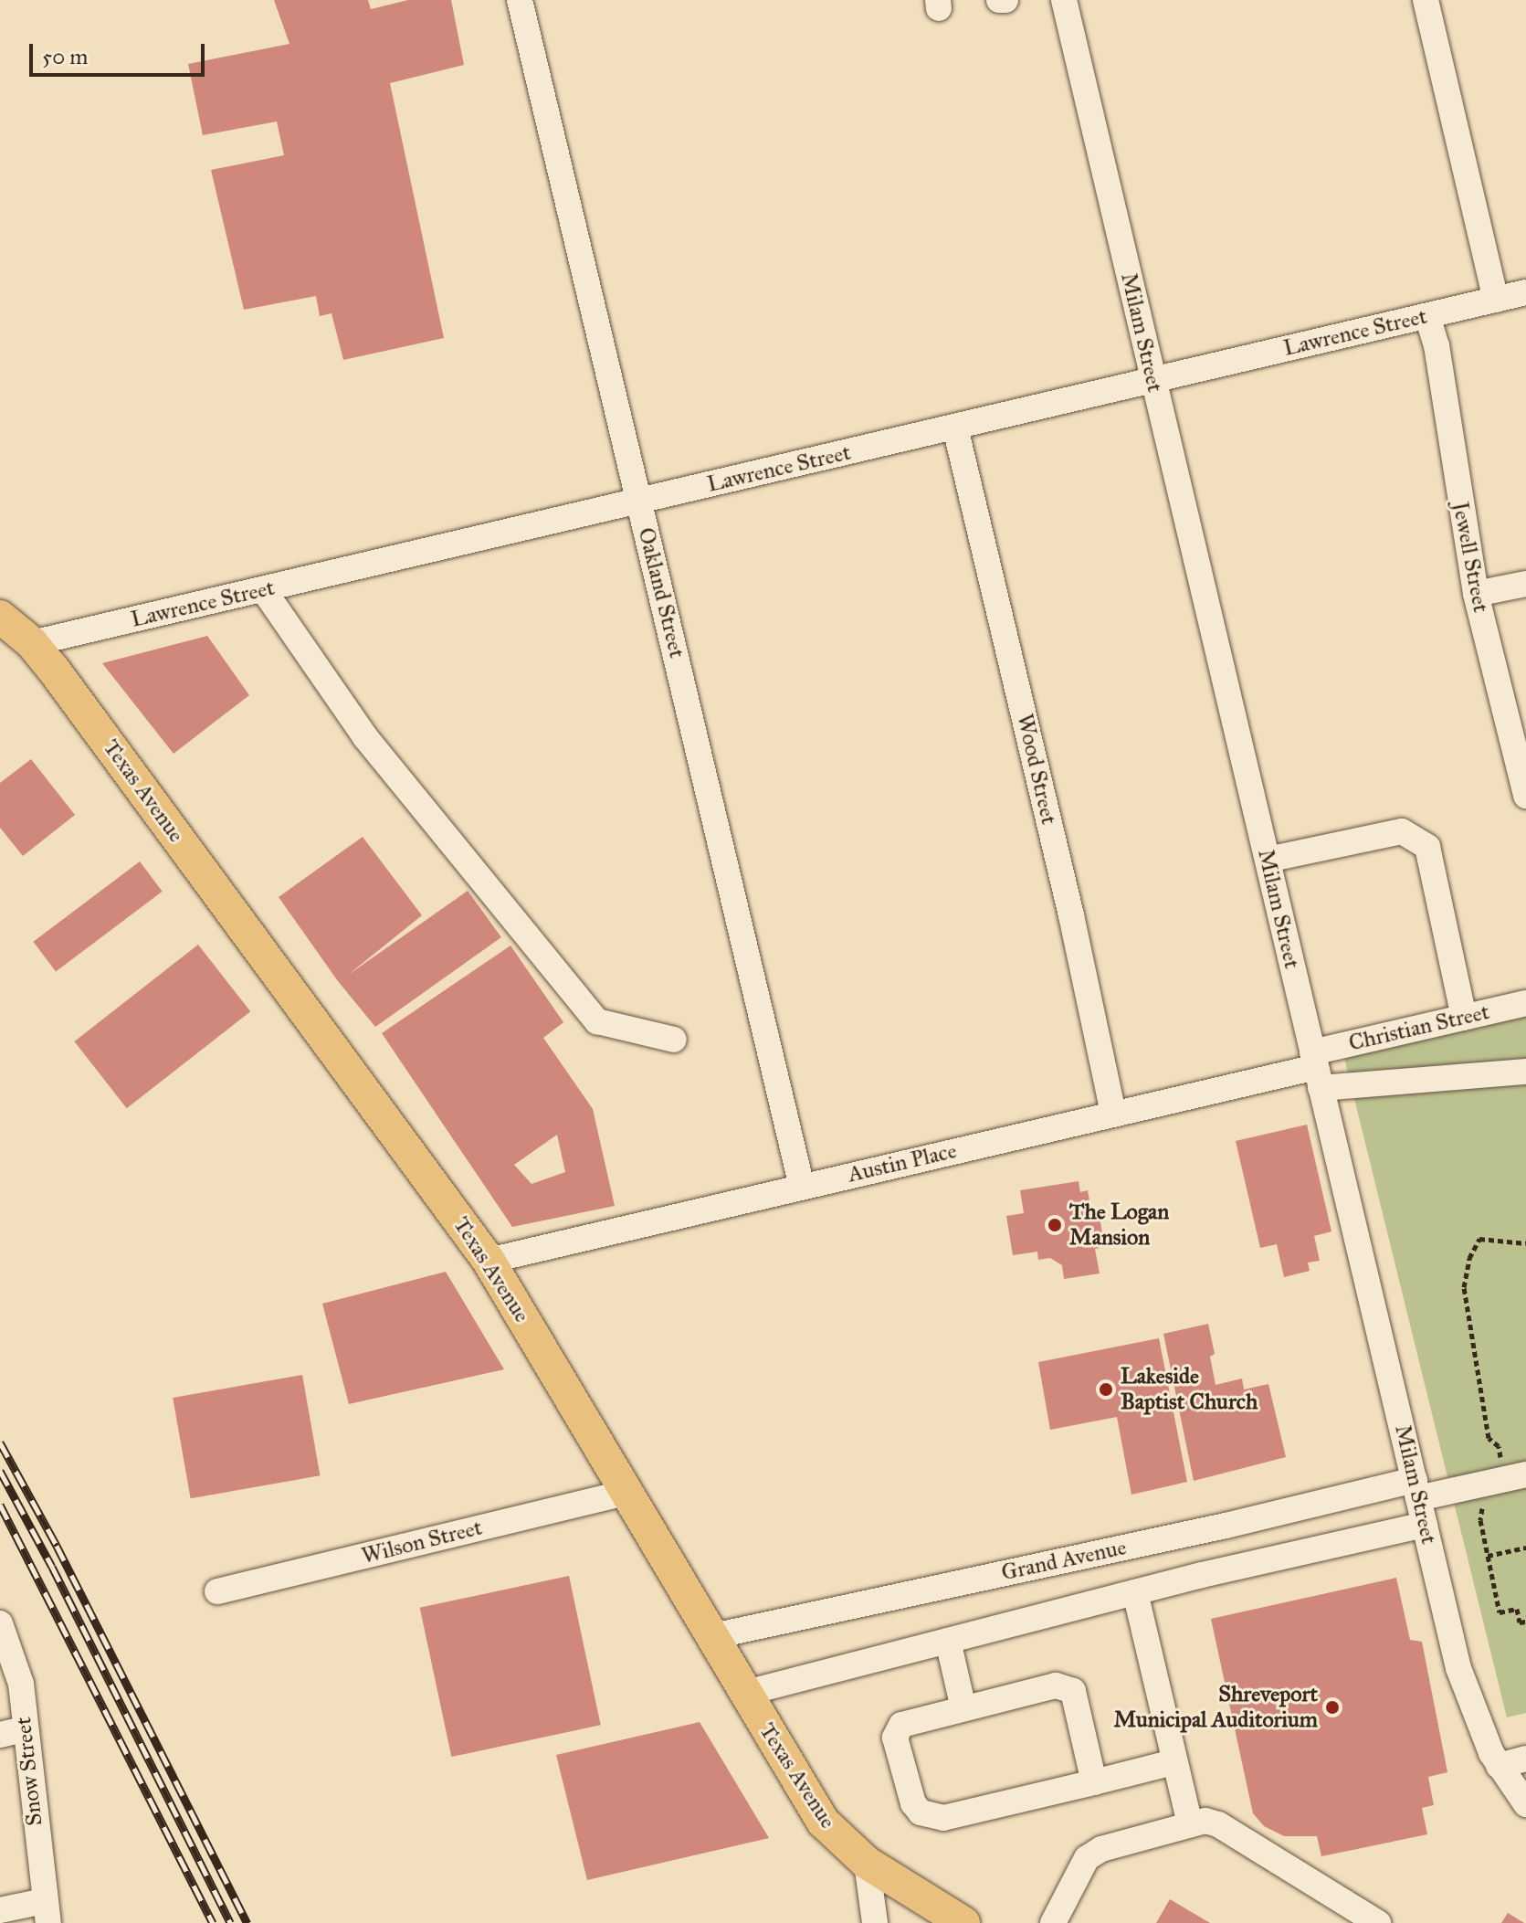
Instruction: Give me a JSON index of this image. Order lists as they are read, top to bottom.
{
  "streets": {
    "main road": ["Texas Avenue"],
    "street": [
      "Milam Street",
      "Lawrence Street",
      "Jewell Street",
      "Oakland Street",
      "Wood Street",
      "Christian Street",
      "Austin Place",
      "Wilson Street",
      "Grand Avenue",
      "Snow Street"
    ]
  },
  "crossings": [
    ["Milam Street", "Lawrence Street"],
    ["Milam Street", "Christian Street"],
    ["Milam Street", "Austin Place"],
    ["Milam Street", "Grand Avenue"],
    ["Lawrence Street", "Jewell Street"],
    ["Lawrence Street", "Oakland Street"],
    ["Lawrence Street", "Wood Street"],
    ["Lawrence Street", "Texas Avenue"],
    ["Oakland Street", "Austin Place"],
    ["Wood Street", "Austin Place"],
    ["Texas Avenue", "Austin Place"],
    ["Texas Avenue", "Wilson Street"],
    ["Texas Avenue", "Grand Avenue"],
    ["Christian Street", "Austin Place"]
  ],
  "places": ["The Logan Mansion", "Lakeside Baptist Church", "Shreveport Municipal Auditorium"],
  "scale_bar": "50 m"
}
